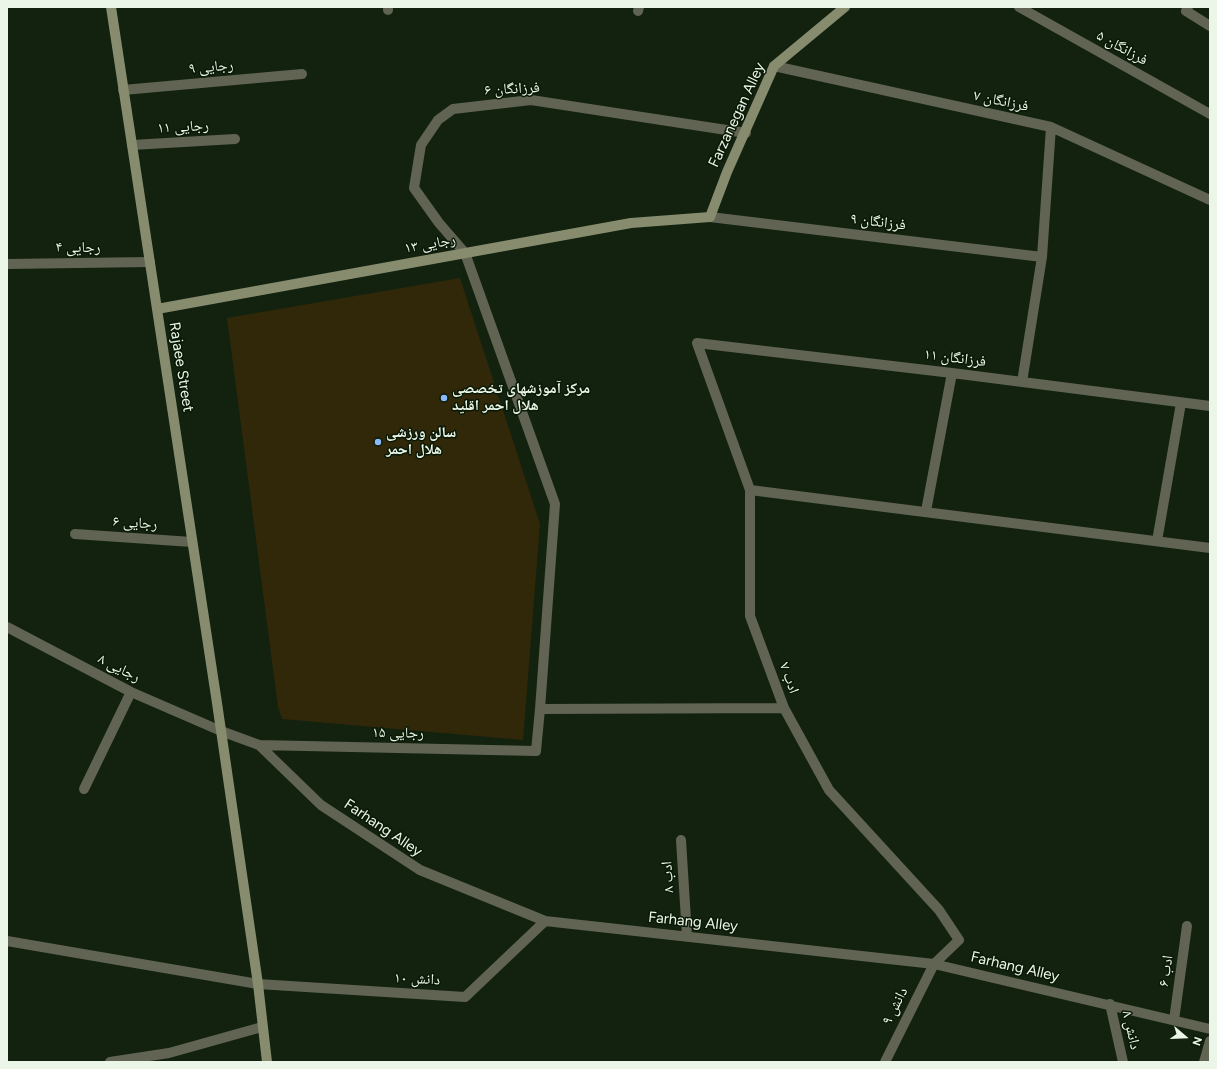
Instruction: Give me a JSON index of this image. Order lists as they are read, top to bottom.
{
  "streets": {
    "street": [
      "فرزانگان ۵",
      "رجایی ۹",
      "فرزانگان ۶",
      "فرزانگان ۷",
      "Farzanegan Alley",
      "رجایی ۱۱",
      "فرزانگان ۹",
      "رجایی ۱۳",
      "رجایی ۴",
      "فرزانگان ۱۱",
      "Rajaee Street",
      "رجایی ۶",
      "رجایی ۸",
      "ادب ۷",
      "رجایی ۱۵",
      "Farhang Alley",
      "ادب ۸",
      "ادب ۶",
      "دانش ۱۰",
      "دانش ۹",
      "دانش ۸"
    ]
  },
  "crossings": [
    ["رجایی ۹", "Rajaee Street"],
    ["فرزانگان ۶", "Farzanegan Alley"],
    ["فرزانگان ۶", "رجایی ۱۳"],
    ["فرزانگان ۷", "Farzanegan Alley"],
    ["Farzanegan Alley", "فرزانگان ۹"],
    ["Farzanegan Alley", "رجایی ۱۳"],
    ["رجایی ۱۱", "Rajaee Street"],
    ["فرزانگان ۹", "رجایی ۱۳"],
    ["رجایی ۱۳", "Rajaee Street"],
    ["رجایی ۴", "Rajaee Street"],
    ["فرزانگان ۱۱", "ادب ۷"],
    ["Rajaee Street", "رجایی ۶"],
    ["Rajaee Street", "رجایی ۸"],
    ["Rajaee Street", "Farhang Alley"],
    ["Rajaee Street", "دانش ۱۰"],
    ["رجایی ۸", "Farhang Alley"],
    ["ادب ۷", "Farhang Alley"],
    ["ادب ۷", "دانش ۹"],
    ["رجایی ۱۵", "Farhang Alley"],
    ["Farhang Alley", "ادب ۸"],
    ["Farhang Alley", "ادب ۶"],
    ["Farhang Alley", "دانش ۱۰"],
    ["Farhang Alley", "دانش ۹"],
    ["Farhang Alley", "دانش ۸"]
  ],
  "places": ["مرکز آموزشهای تخصصی هلال احمر اقلید", "سالن ورزشی هلال احمر"],
  "north": "right"
}
